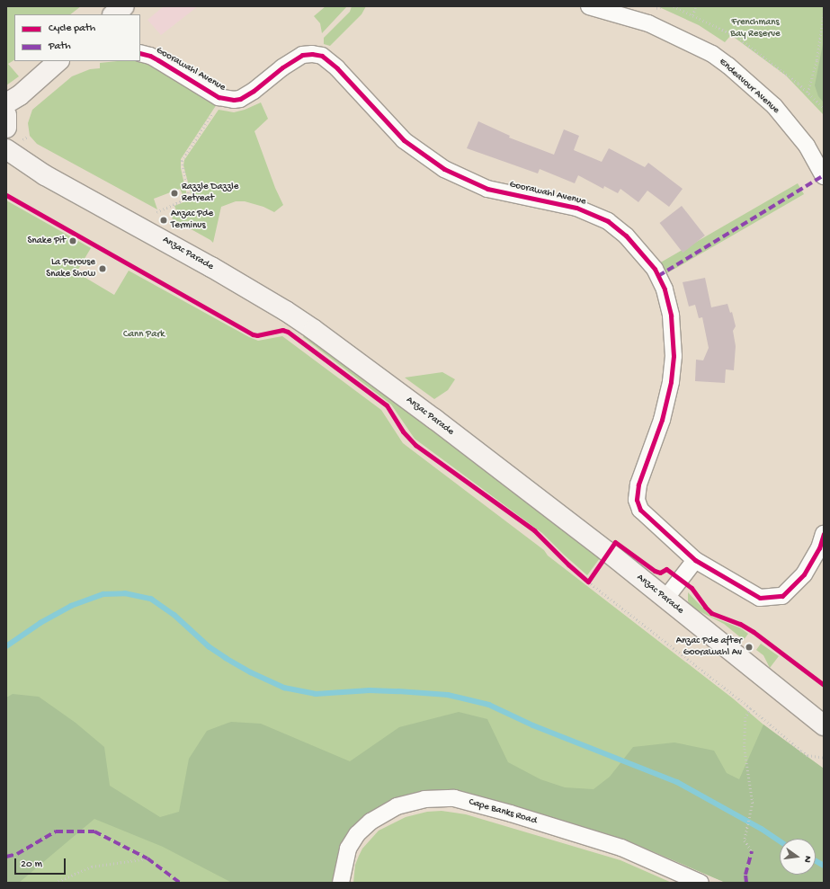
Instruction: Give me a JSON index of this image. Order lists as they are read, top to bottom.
{
  "streets": {
    "main road": ["Anzac Parade"],
    "street": ["Goorawahl Avenue", "Endeavour Avenue", "Cape Banks Road"]
  },
  "parks": ["Frenchmans Bay Reserve", "Cann Park"],
  "places": [
    "Razzle Dazzle Retreat",
    "Anzac Pde Terminus",
    "Snake Pit",
    "La Perouse Snake Show",
    "Anzac Pde after Goorawahl Av"
  ],
  "legend": ["Cycle path", "Path"],
  "scale_bar": "20 m",
  "north": "right"
}
